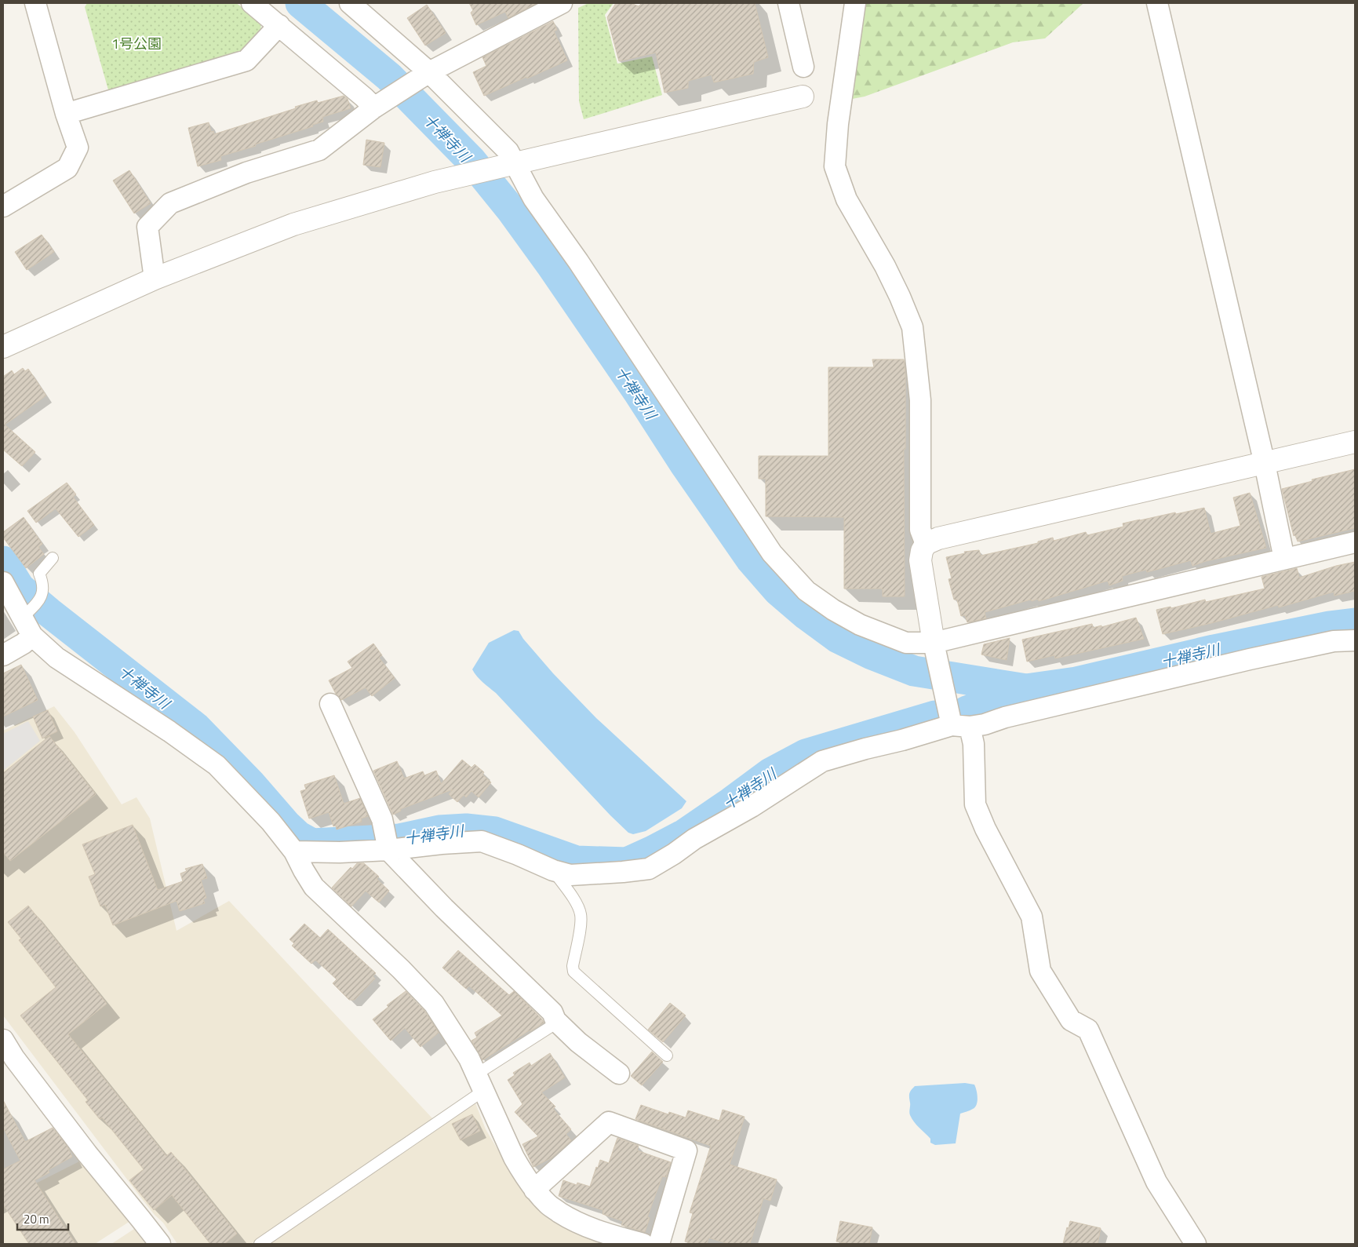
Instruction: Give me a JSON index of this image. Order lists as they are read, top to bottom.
{
  "water": ["十禅寺川"],
  "parks": ["1号公園"],
  "scale_bar": "20 m"
}
